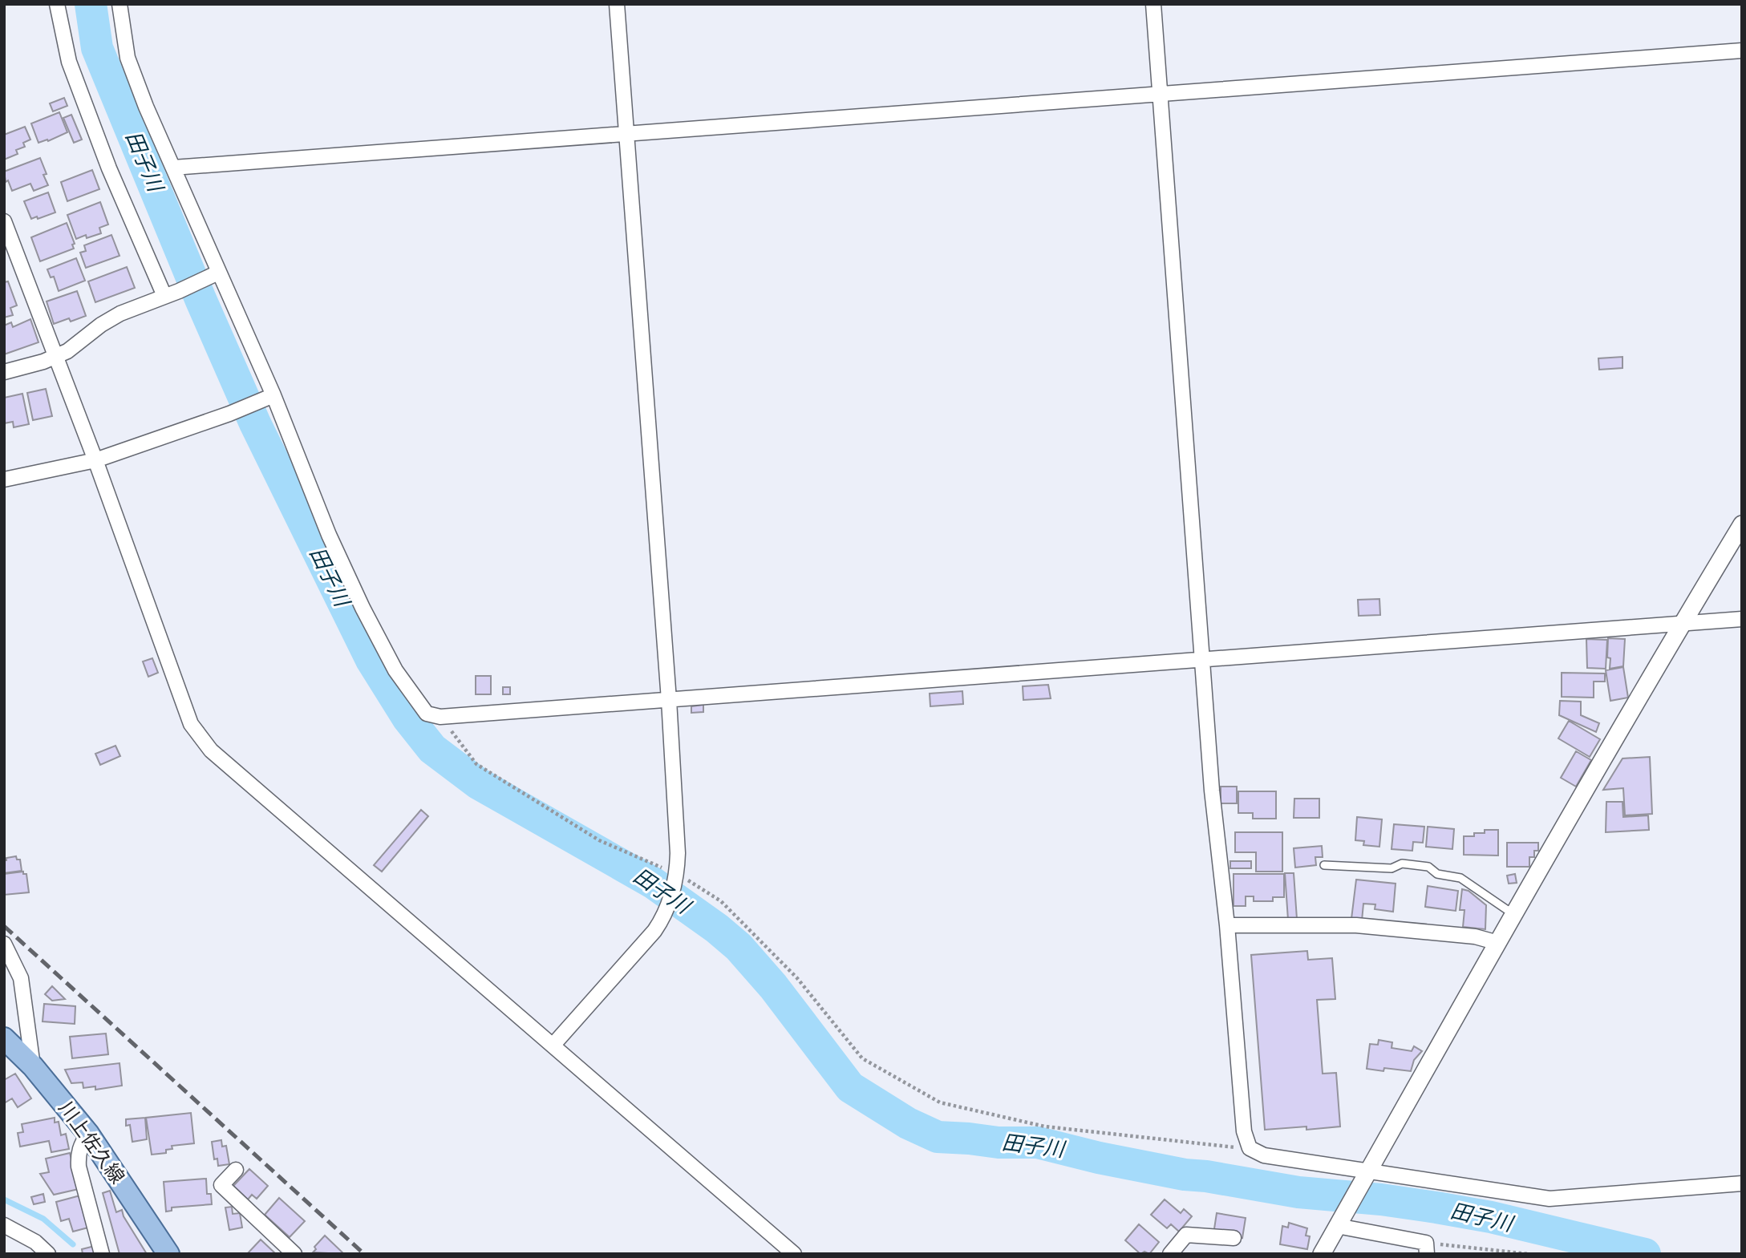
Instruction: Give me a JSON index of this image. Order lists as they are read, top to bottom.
{
  "streets": {
    "main road": ["川上佐久線"]
  },
  "water": ["田子川"]
}
